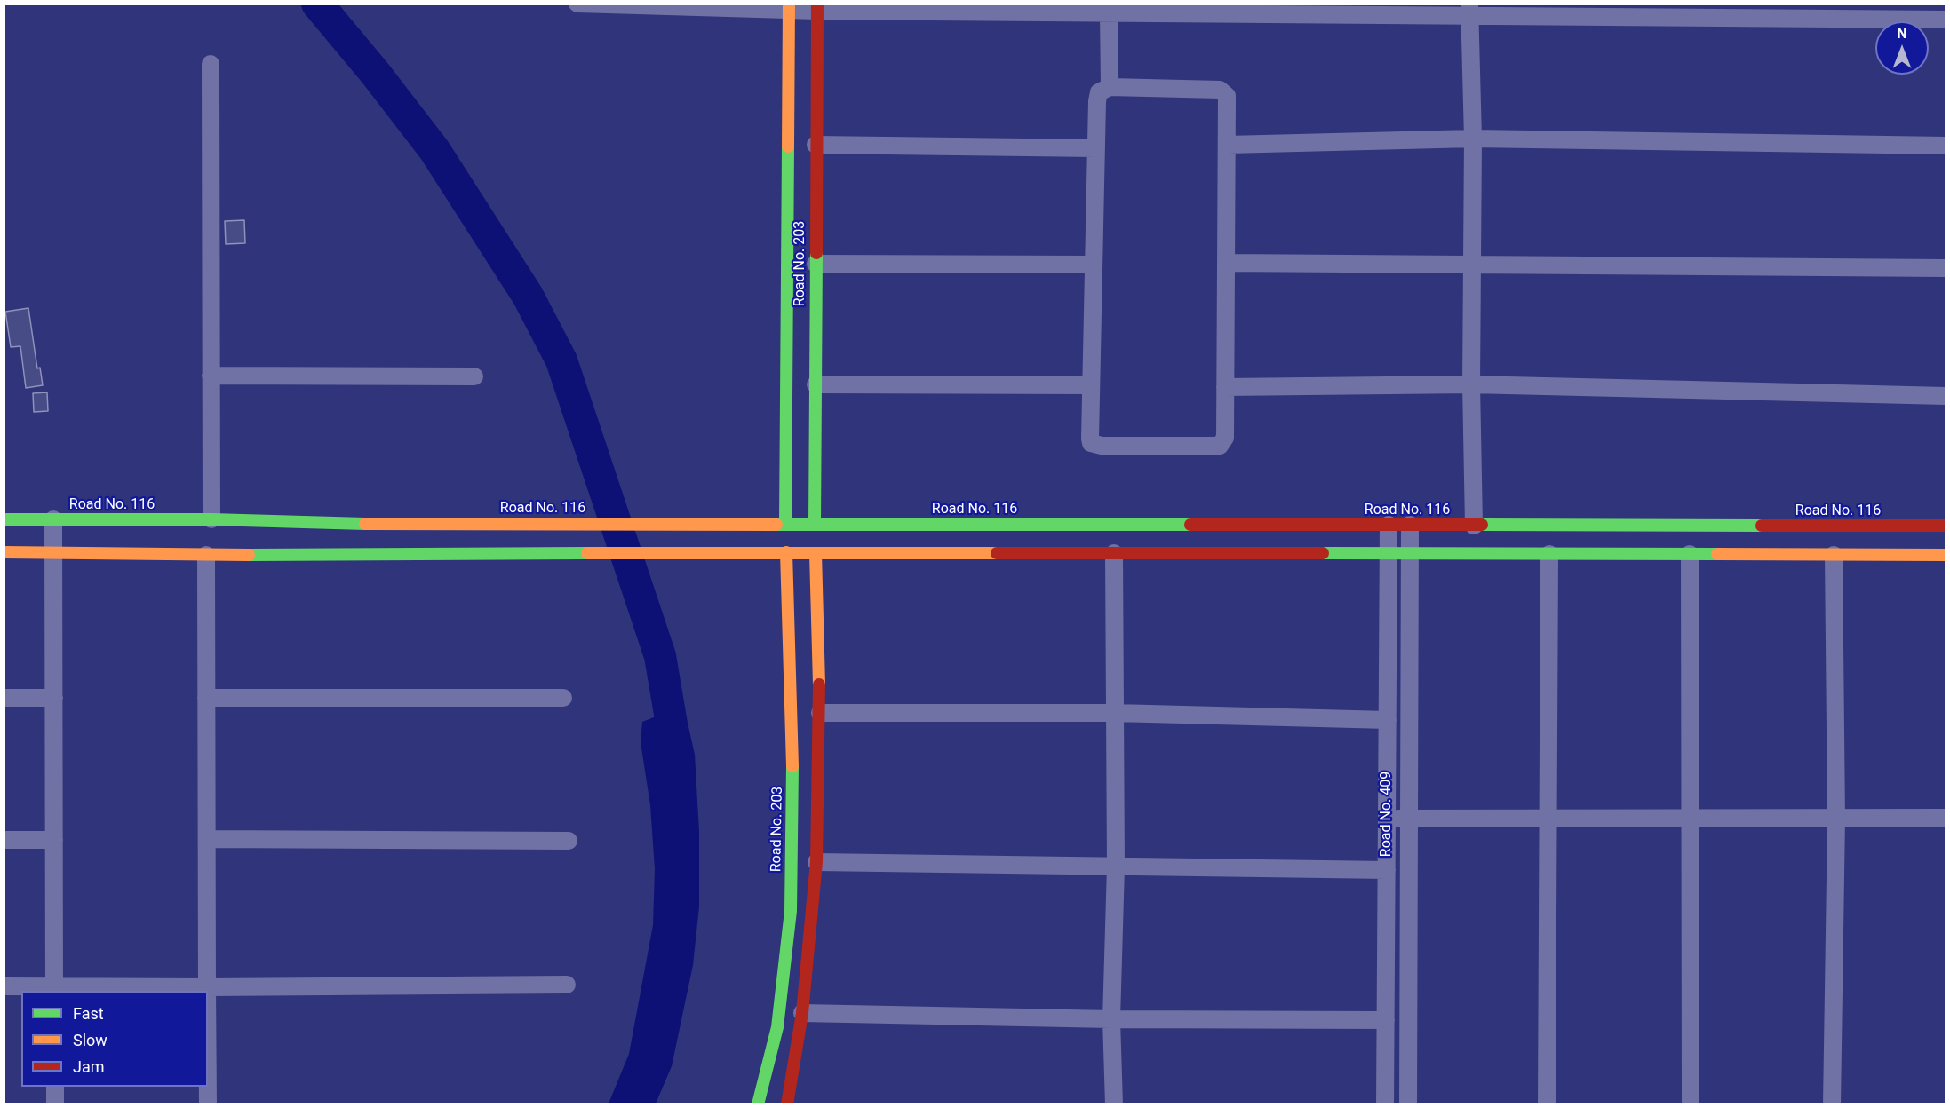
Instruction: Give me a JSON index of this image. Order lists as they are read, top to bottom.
{
  "streets": {
    "street": ["Road No. 203", "Road No. 116", "Road No. 409"]
  },
  "crossings": [
    ["Road No. 203", "Road No. 116"],
    ["Road No. 116", "Road No. 409"]
  ],
  "legend": ["Fast", "Slow", "Jam"],
  "north": "top"
}
